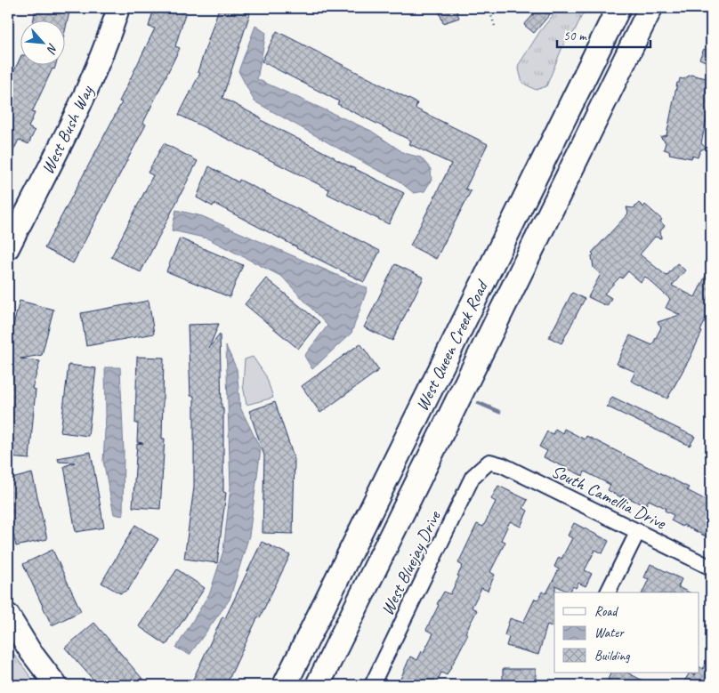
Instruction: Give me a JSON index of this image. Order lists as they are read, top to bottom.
{
  "streets": {
    "main road": ["West Queen Creek Road"],
    "street": ["West Bush Way", "South Camellia Drive", "West Bluejay Drive"]
  },
  "crossings": [
    ["South Camellia Drive", "West Bluejay Drive"]
  ],
  "legend": ["Road", "Water", "Building"],
  "scale_bar": "50 m",
  "north": "bottom right"
}
